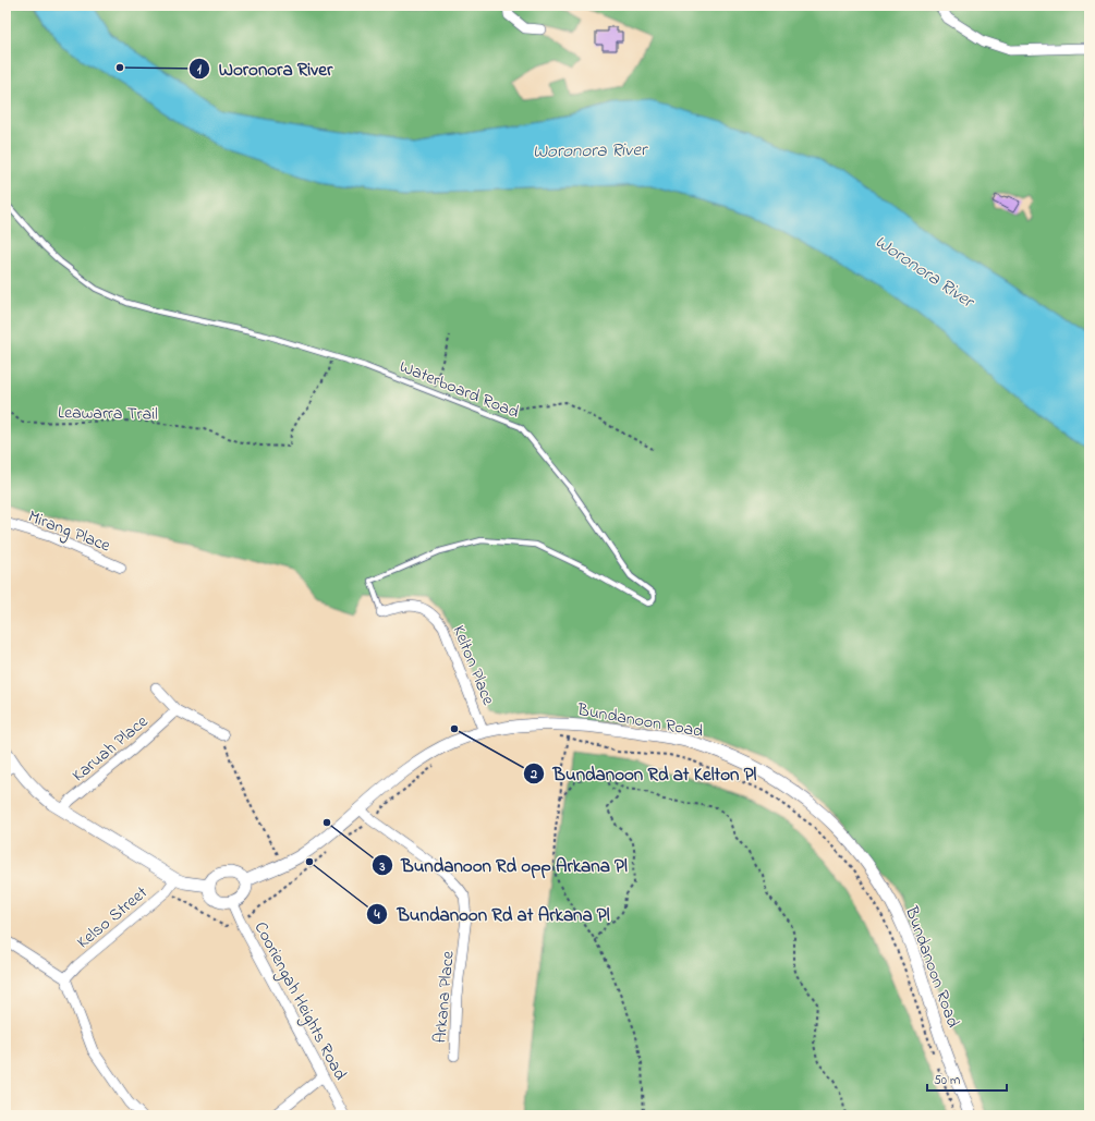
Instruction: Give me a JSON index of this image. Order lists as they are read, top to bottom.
{
  "streets": {
    "street": [
      "Mirang Place",
      "Kelton Place",
      "Bundanoon Road",
      "Karuah Place",
      "Kelso Street",
      "Arkana Place",
      "Cooriengah Heights Road"
    ],
    "lane": ["Waterboard Road"],
    "path": ["Leawarra Trail"]
  },
  "crossings": [
    ["Waterboard Road", "Leawarra Trail"],
    ["Waterboard Road", "Kelton Place"],
    ["Kelton Place", "Bundanoon Road"],
    ["Bundanoon Road", "Arkana Place"],
    ["Bundanoon Road", "Cooriengah Heights Road"]
  ],
  "water": ["Woronora River"],
  "places": [
    "Woronora River",
    "Bundanoon Rd at Kelton Pl",
    "Bundanoon Rd opp Arkana Pl",
    "Bundanoon Rd at Arkana Pl"
  ],
  "scale_bar": "50 m"
}
